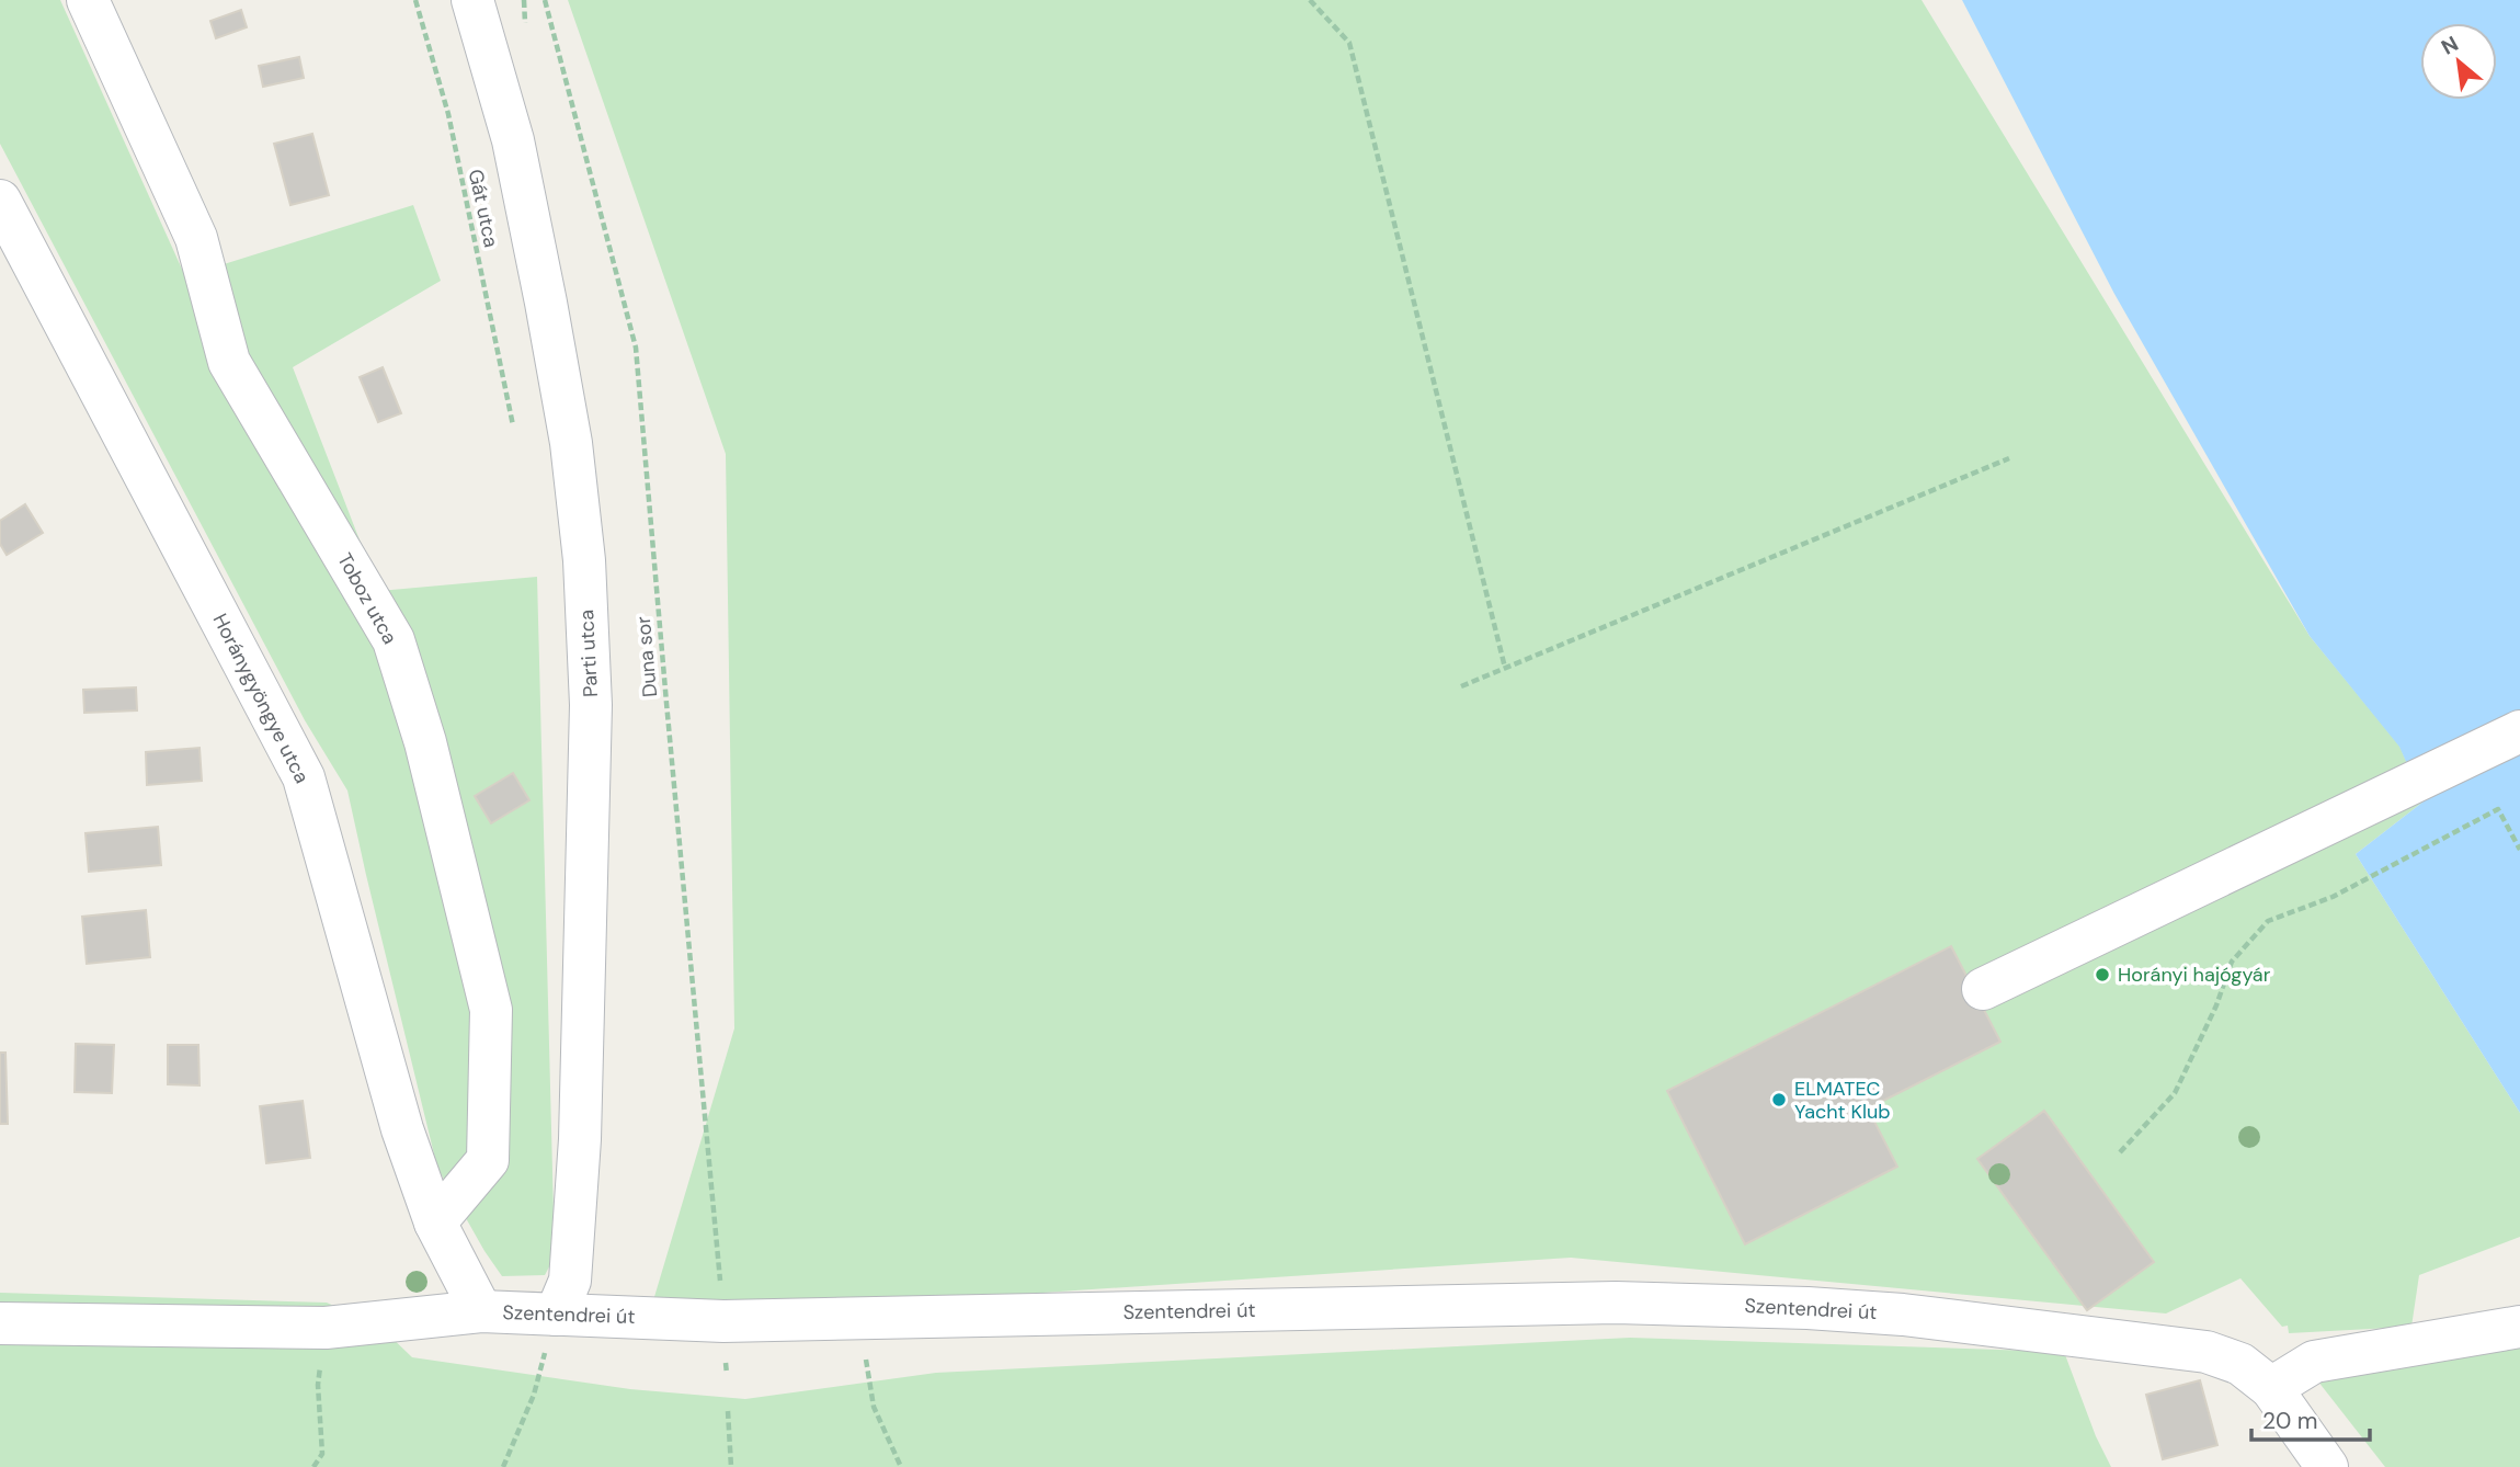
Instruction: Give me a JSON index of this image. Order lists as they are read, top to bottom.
{
  "streets": {
    "street": [
      "Toboz utca",
      "Parti utca",
      "Horánygyöngye utca",
      "Szentendrei út"
    ],
    "path": ["Gát utca", "Duna sor"]
  },
  "crossings": [
    ["Toboz utca", "Horánygyöngye utca"],
    ["Parti utca", "Szentendrei út"],
    ["Duna sor", "Szentendrei út"],
    ["Horánygyöngye utca", "Szentendrei út"]
  ],
  "places": ["Horányi hajógyár", "ELMATEC Yacht Klub"],
  "scale_bar": "20 m",
  "north": "top left"
}
